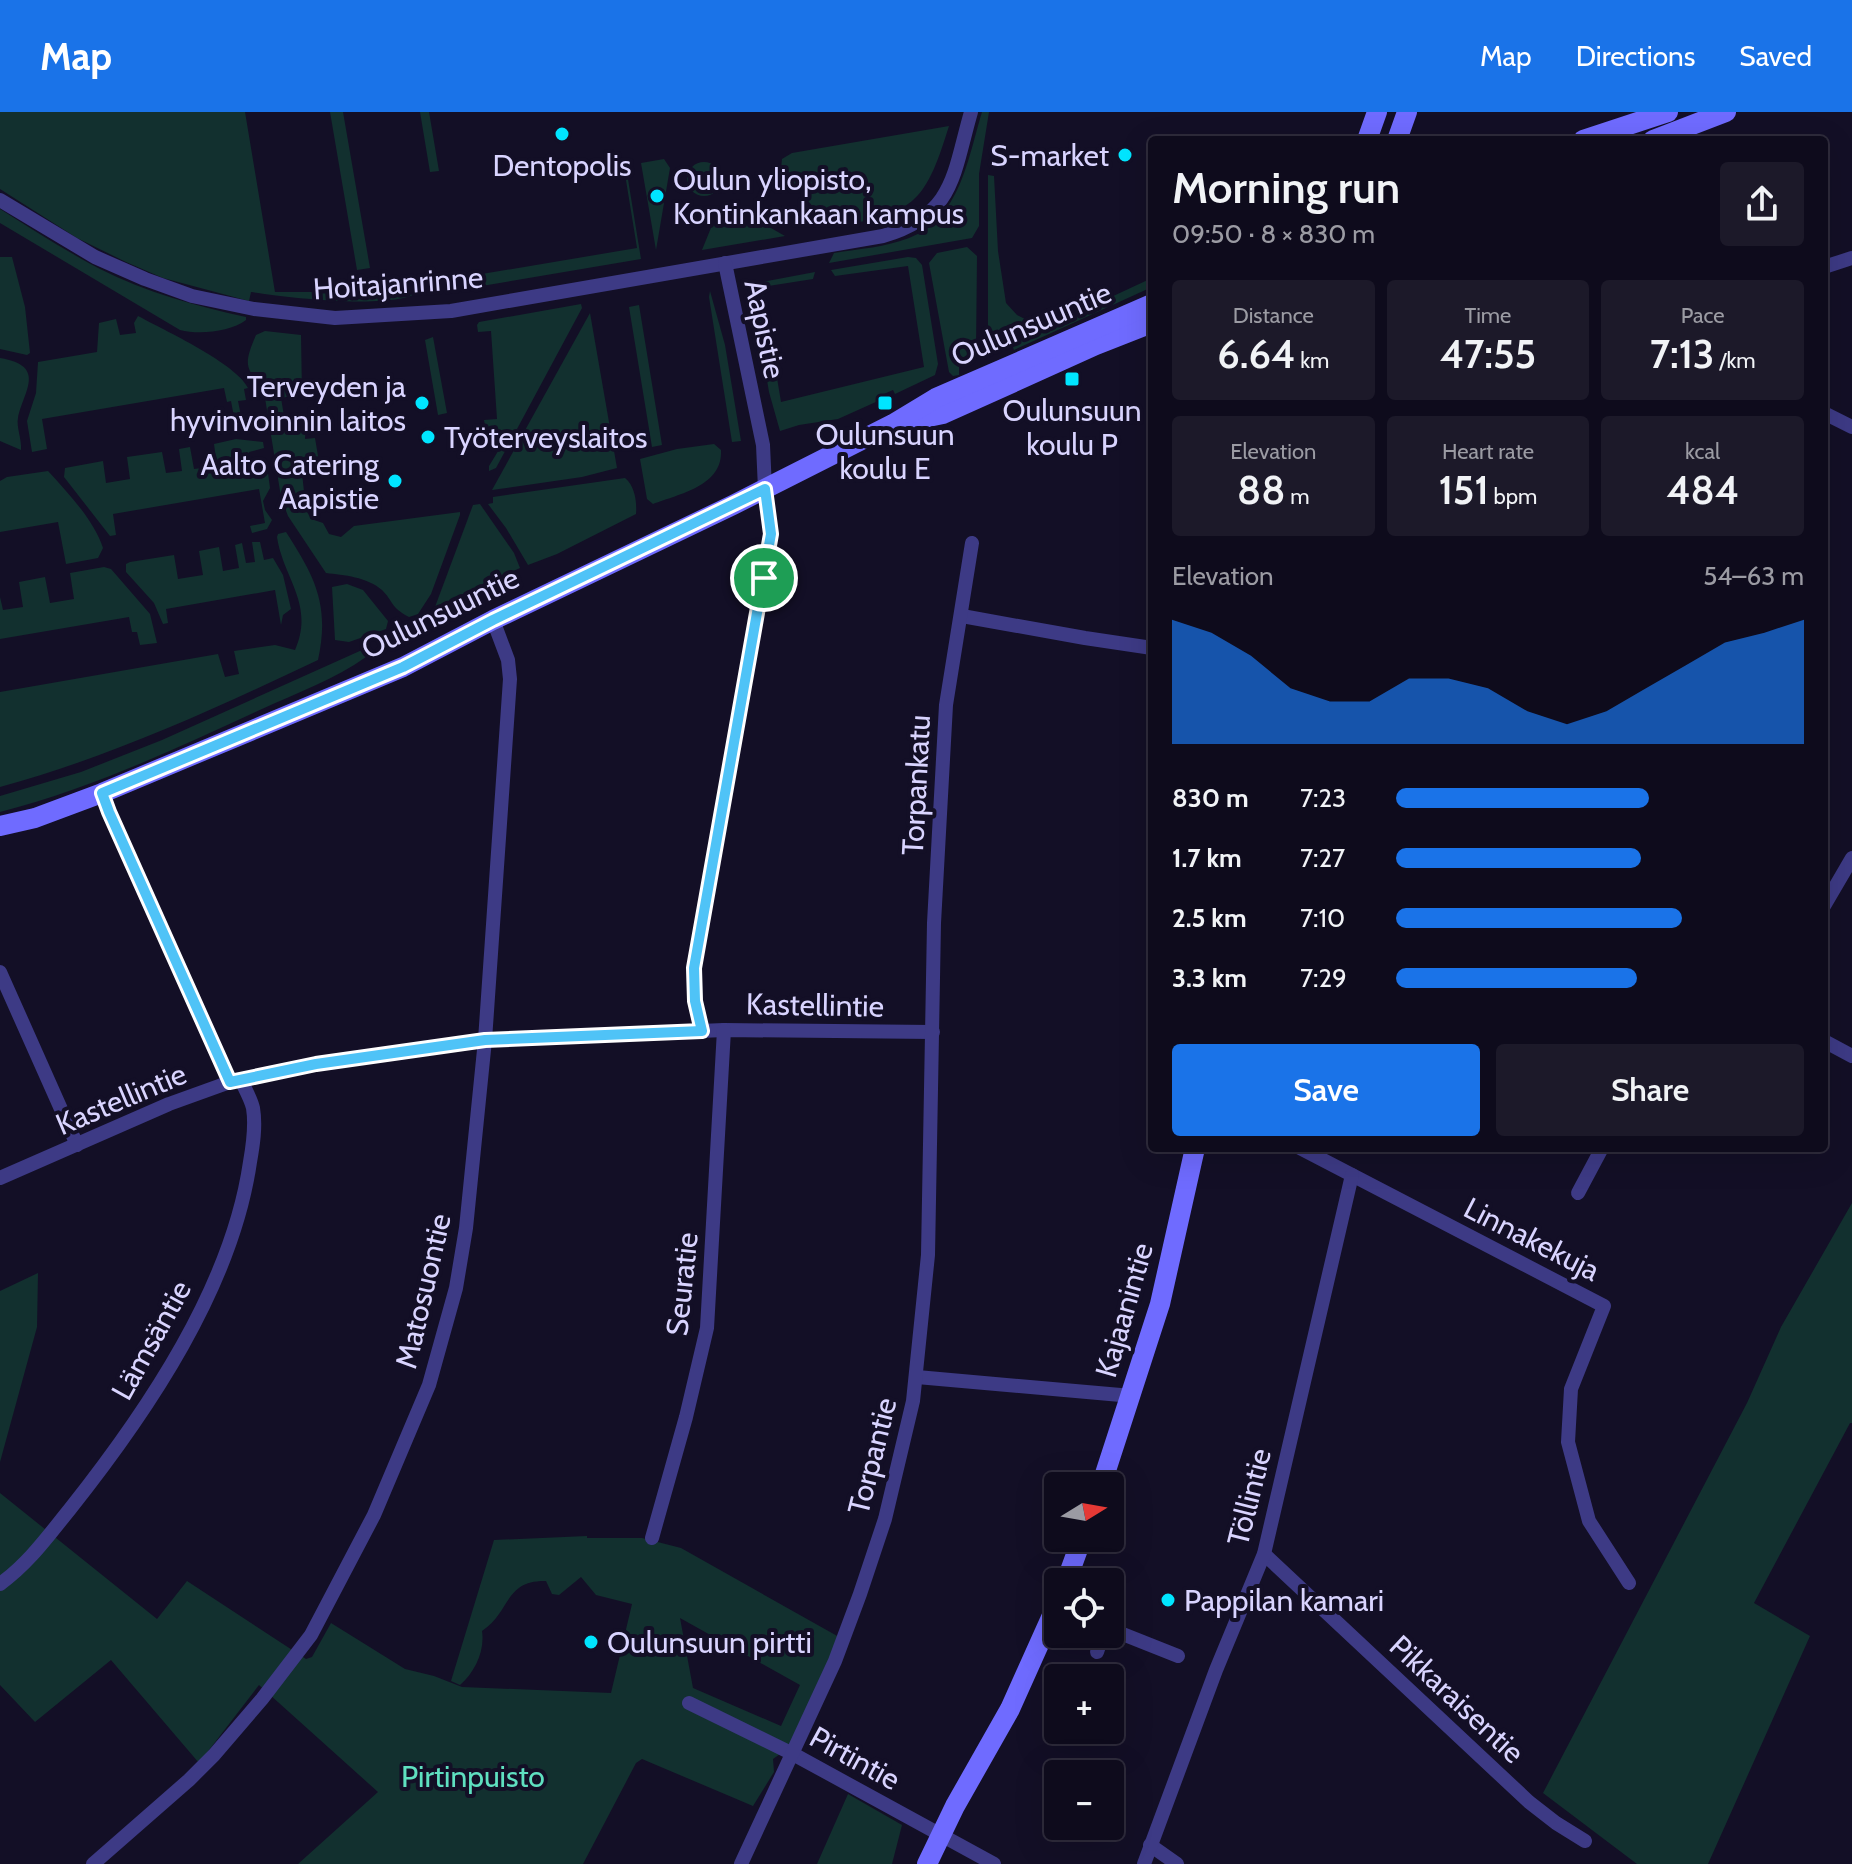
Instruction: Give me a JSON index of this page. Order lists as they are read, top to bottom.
{
  "streets": {
    "main road": ["Oulunsuuntie", "Kajaanintie"],
    "street": [
      "Hoitajanrinne",
      "Aapistie",
      "Torpankatu",
      "Kastellintie",
      "Linnakekuja",
      "Seuratie",
      "Matosuontie",
      "Lämsäntie",
      "Torpantie",
      "Töllintie",
      "Pikkaraisentie",
      "Pirtintie"
    ]
  },
  "crossings": [
    ["Hoitajanrinne", "Aapistie"],
    ["Oulunsuuntie", "Aapistie"],
    ["Oulunsuuntie", "Matosuontie"],
    ["Oulunsuuntie", "Lämsäntie"],
    ["Aapistie", "Kastellintie"],
    ["Torpankatu", "Kastellintie"],
    ["Torpankatu", "Torpantie"],
    ["Kastellintie", "Seuratie"],
    ["Kastellintie", "Matosuontie"],
    ["Kastellintie", "Lämsäntie"],
    ["Kastellintie", "Torpantie"],
    ["Linnakekuja", "Töllintie"],
    ["Torpantie", "Pirtintie"],
    ["Töllintie", "Pikkaraisentie"]
  ],
  "parks": ["Pirtinpuisto"],
  "places": {
    "other": [
      "Dentopolis",
      "S-market",
      "Oulun yliopisto, Kontinkankaan kampus",
      "Terveyden ja hyvinvoinnin laitos",
      "Työterveyslaitos",
      "Aalto Catering Aapistie",
      "Pappilan kamari",
      "Oulunsuun pirtti"
    ],
    "transit": ["Oulunsuun koulu P", "Oulunsuun koulu E"]
  },
  "north": "right",
  "page": {
    "header": "Map",
    "nav": ["Map", "Directions", "Saved"],
    "heading": ["Morning run", "09:50 · 8 × 830 m"],
    "stats": [
      ["Distance", "6.64 km"],
      ["Time", "47:55"],
      ["Pace", "7:13 /km"],
      ["Elevation", "88 m"],
      ["Heart rate", "151 bpm"],
      ["kcal", "484"]
    ],
    "chart": ["Elevation", "54–63 m"],
    "list": [
      {
        "name": "830 m",
        "note": "7:23"
      },
      {
        "name": "1.7 km",
        "note": "7:27"
      },
      {
        "name": "2.5 km",
        "note": "7:10"
      },
      {
        "name": "3.3 km",
        "note": "7:29"
      }
    ],
    "buttons": ["Save", "Share"],
    "map_buttons": ["+", "−"]
  }
}
